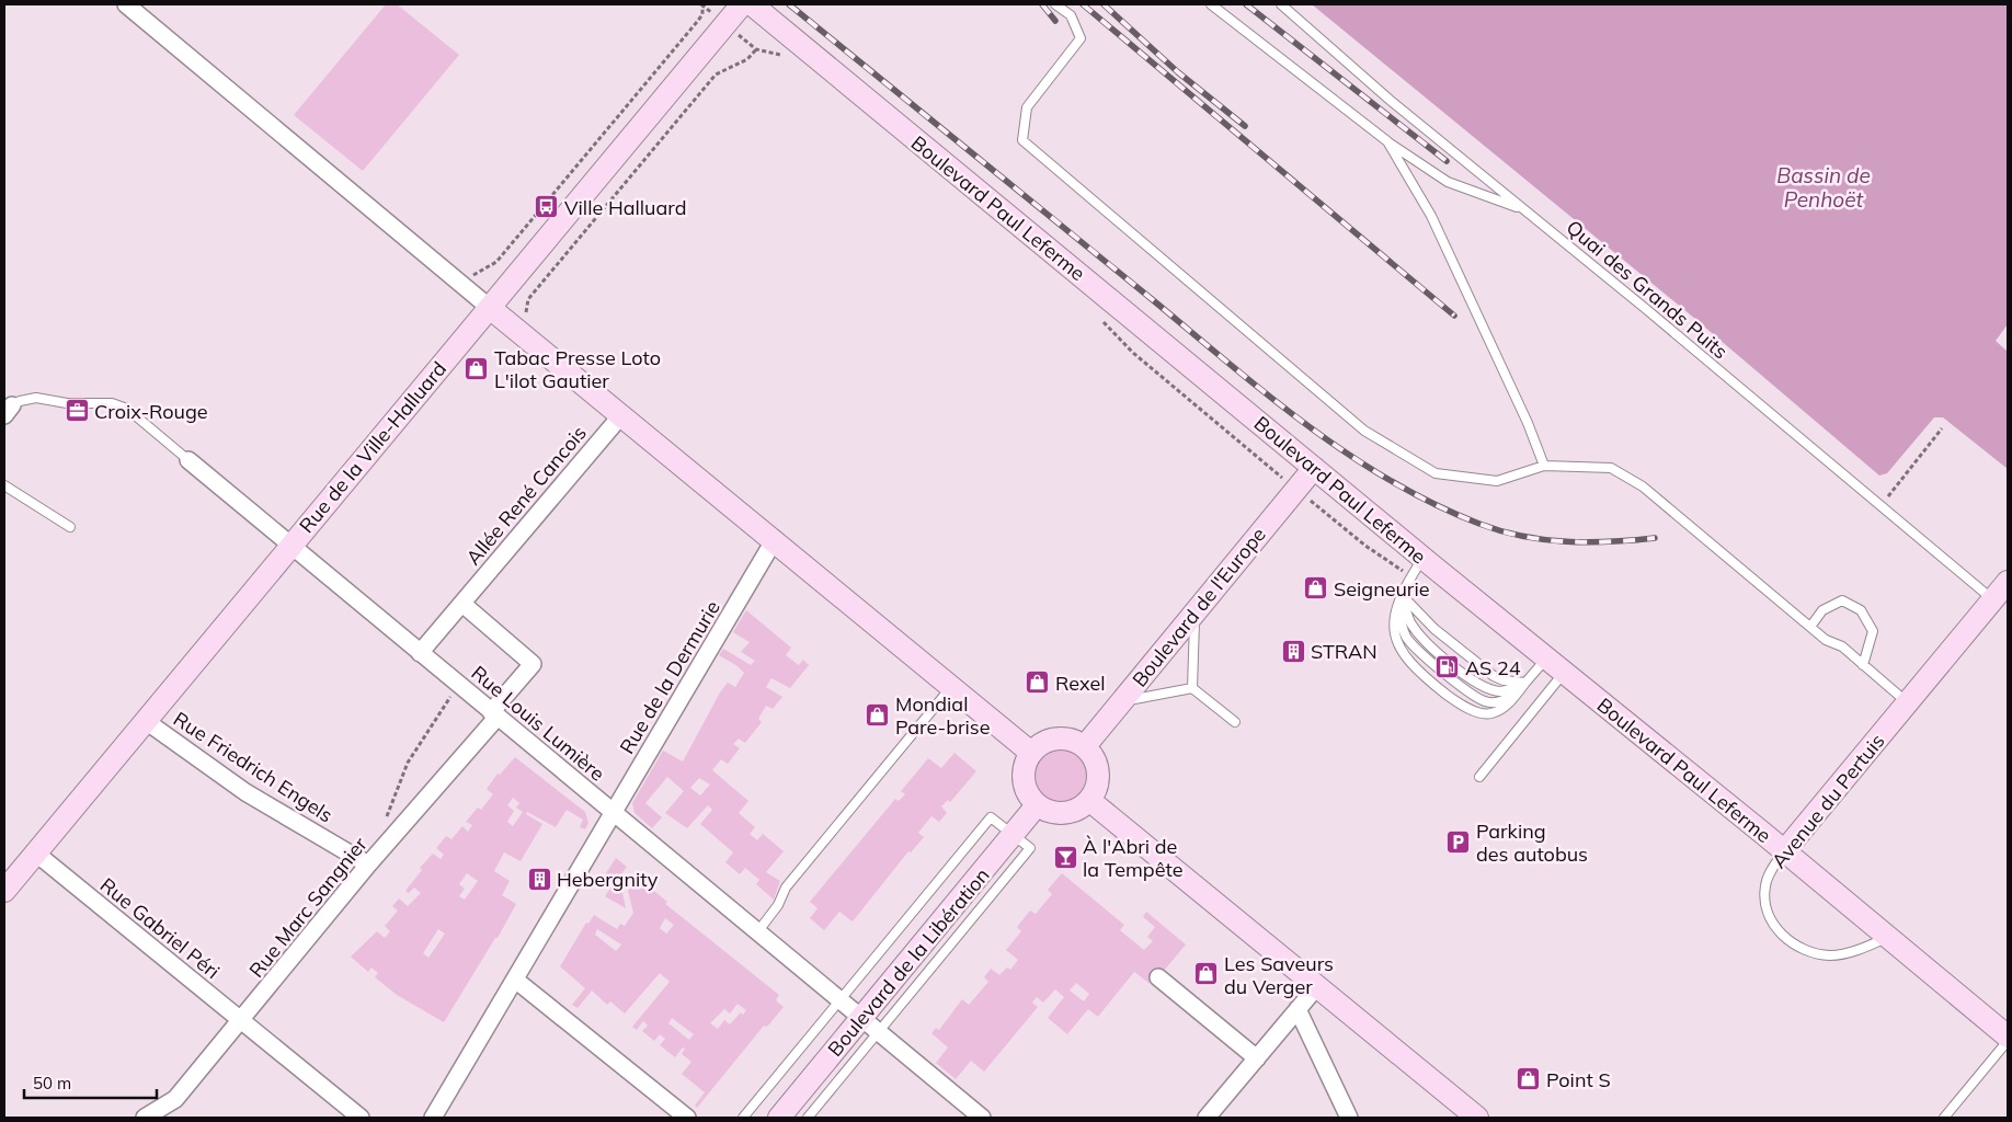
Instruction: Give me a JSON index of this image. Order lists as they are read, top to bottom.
{
  "streets": {
    "main road": [
      "Boulevard Paul Leferme",
      "Rue de la Ville-Halluard",
      "Boulevard de l'Europe",
      "Avenue du Pertuis",
      "Boulevard de la Libération"
    ],
    "street": [
      "Allée René Cancois",
      "Rue de la Dermurie",
      "Rue Louis Lumière",
      "Rue Friedrich Engels",
      "Rue Marc Sangnier",
      "Rue Gabriel Péri"
    ],
    "lane": ["Quai des Grands Puits"]
  },
  "crossings": [
    ["Boulevard Paul Leferme", "Boulevard de l'Europe"],
    ["Boulevard Paul Leferme", "Avenue du Pertuis"],
    ["Quai des Grands Puits", "Avenue du Pertuis"],
    ["Rue de la Ville-Halluard", "Rue Louis Lumière"],
    ["Rue de la Ville-Halluard", "Rue Friedrich Engels"],
    ["Rue de la Ville-Halluard", "Rue Gabriel Péri"],
    ["Allée René Cancois", "Rue Louis Lumière"],
    ["Allée René Cancois", "Rue Marc Sangnier"],
    ["Boulevard de l'Europe", "Boulevard de la Libération"],
    ["Rue de la Dermurie", "Rue Louis Lumière"],
    ["Rue Louis Lumière", "Rue Marc Sangnier"],
    ["Rue Louis Lumière", "Boulevard de la Libération"],
    ["Rue Friedrich Engels", "Rue Marc Sangnier"],
    ["Rue Marc Sangnier", "Rue Gabriel Péri"]
  ],
  "water": ["Bassin de Penhoët"],
  "places": {
    "bus stop": ["Ville Halluard"],
    "shop": [
      "Tabac Presse Loto L'ilot Gautier",
      "Seigneurie",
      "Rexel",
      "Mondial Pare-brise",
      "Les Saveurs du Verger",
      "Point S"
    ],
    "office": ["Croix-Rouge"],
    "building": ["STRAN", "Hebergnity"],
    "fuel station": ["AS 24"],
    "parking": ["Parking des autobus"],
    "bar": ["À l'Abri de la Tempête"]
  },
  "scale_bar": "50 m"
}
